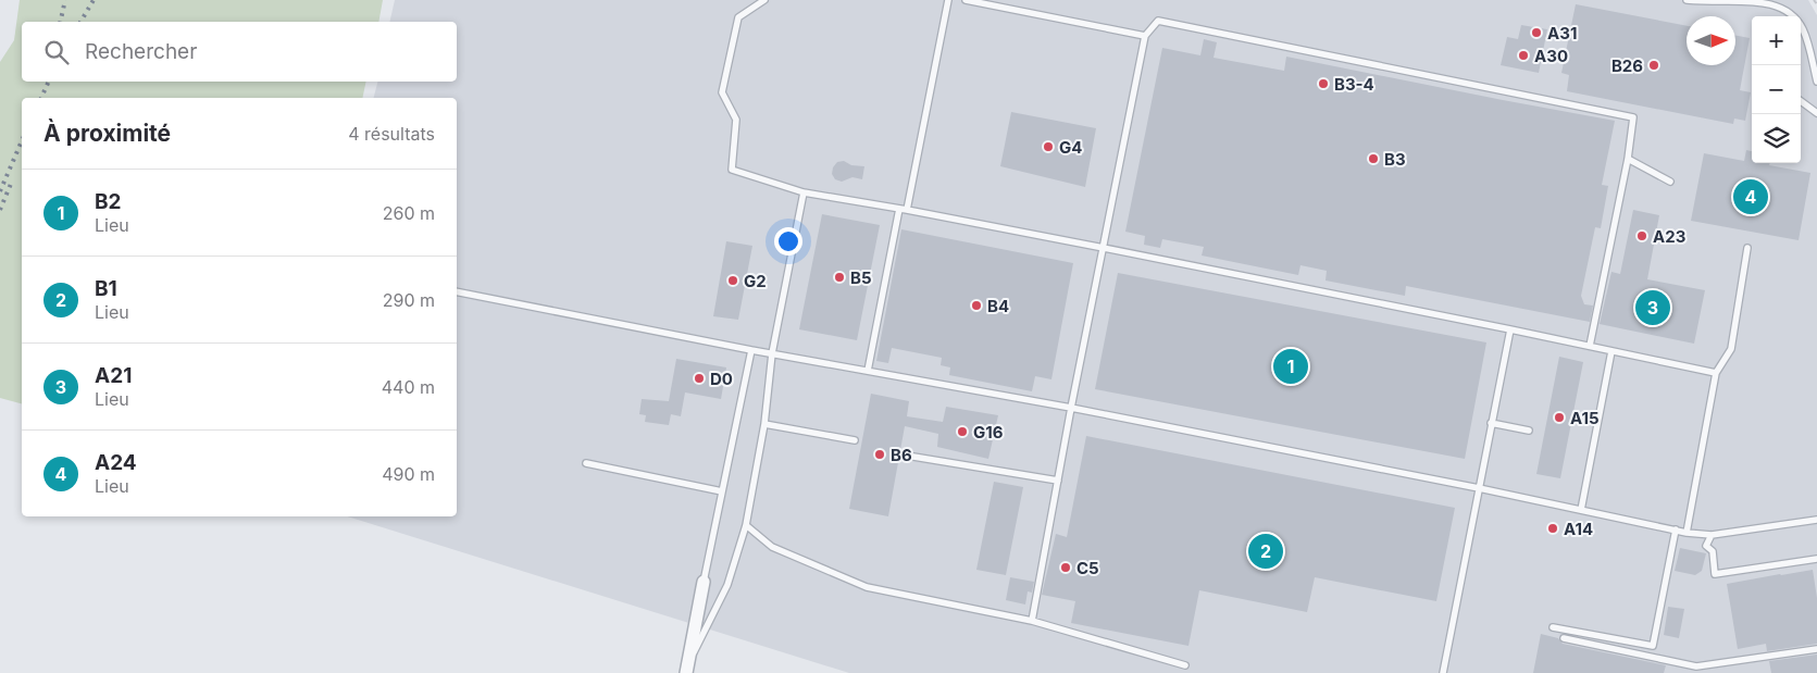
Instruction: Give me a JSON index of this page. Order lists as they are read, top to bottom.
{
  "places": [
    "A31",
    "A30",
    "B26",
    "B3-4",
    "G4",
    "B3",
    "A23",
    "B5",
    "G2",
    "B4",
    "D0",
    "A15",
    "G16",
    "B6",
    "A14",
    "C5"
  ],
  "north": "right",
  "page": {
    "map_buttons": ["+", "−"],
    "search": "Rechercher",
    "heading": ["À proximité", "4 résultats"],
    "list": [
      {
        "mark": "1",
        "name": "B2",
        "note": "Lieu",
        "value": "260 m"
      },
      {
        "mark": "2",
        "name": "B1",
        "note": "Lieu",
        "value": "290 m"
      },
      {
        "mark": "3",
        "name": "A21",
        "note": "Lieu",
        "value": "440 m"
      },
      {
        "mark": "4",
        "name": "A24",
        "note": "Lieu",
        "value": "490 m"
      }
    ],
    "pins": [
      "4",
      "3",
      "1",
      "2"
    ]
  }
}
